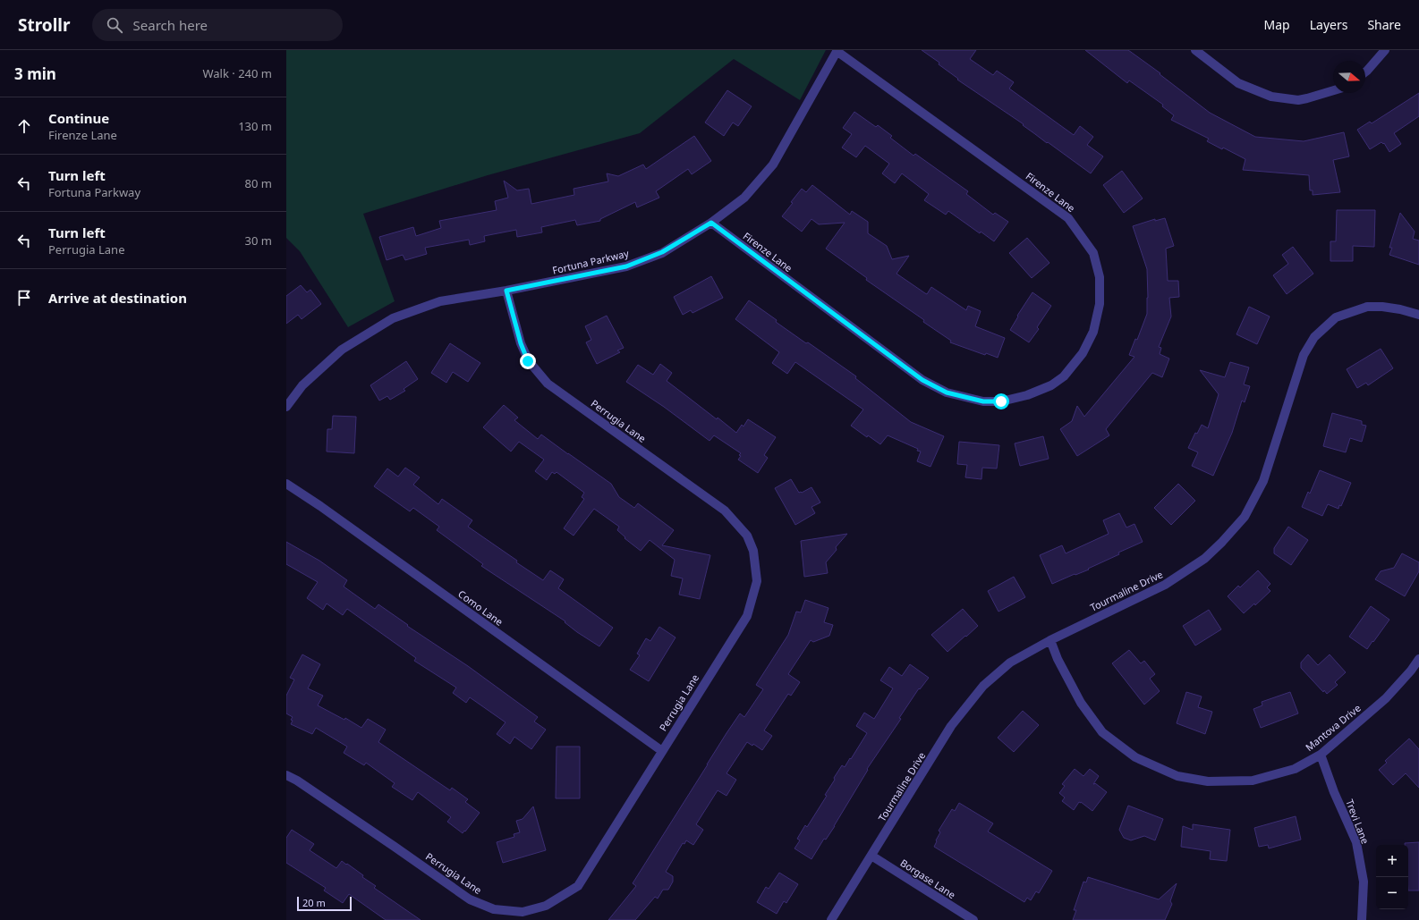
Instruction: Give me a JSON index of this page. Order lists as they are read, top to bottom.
{
  "streets": {
    "street": [
      "Firenze Lane",
      "Fortuna Parkway",
      "Perrugia Lane",
      "Tourmaline Drive",
      "Como Lane",
      "Mantova Drive",
      "Trevi Lane",
      "Borgase Lane"
    ]
  },
  "crossings": [
    ["Firenze Lane", "Fortuna Parkway"],
    ["Fortuna Parkway", "Perrugia Lane"],
    ["Perrugia Lane", "Como Lane"],
    ["Tourmaline Drive", "Mantova Drive"],
    ["Tourmaline Drive", "Borgase Lane"],
    ["Mantova Drive", "Trevi Lane"]
  ],
  "scale_bar": "20 m",
  "north": "right",
  "page": {
    "header": "Strollr",
    "search": "Search here",
    "nav": ["Map", "Layers", "Share"],
    "heading": ["3 min", "Walk · 240 m"],
    "list": [
      ["Continue", "Firenze Lane", "130 m"],
      ["Turn left", "Fortuna Parkway", "80 m"],
      ["Turn left", "Perrugia Lane", "30 m"],
      "Arrive at destination"
    ],
    "map_buttons": ["+", "−"],
    "scale": "20 m"
  }
}
